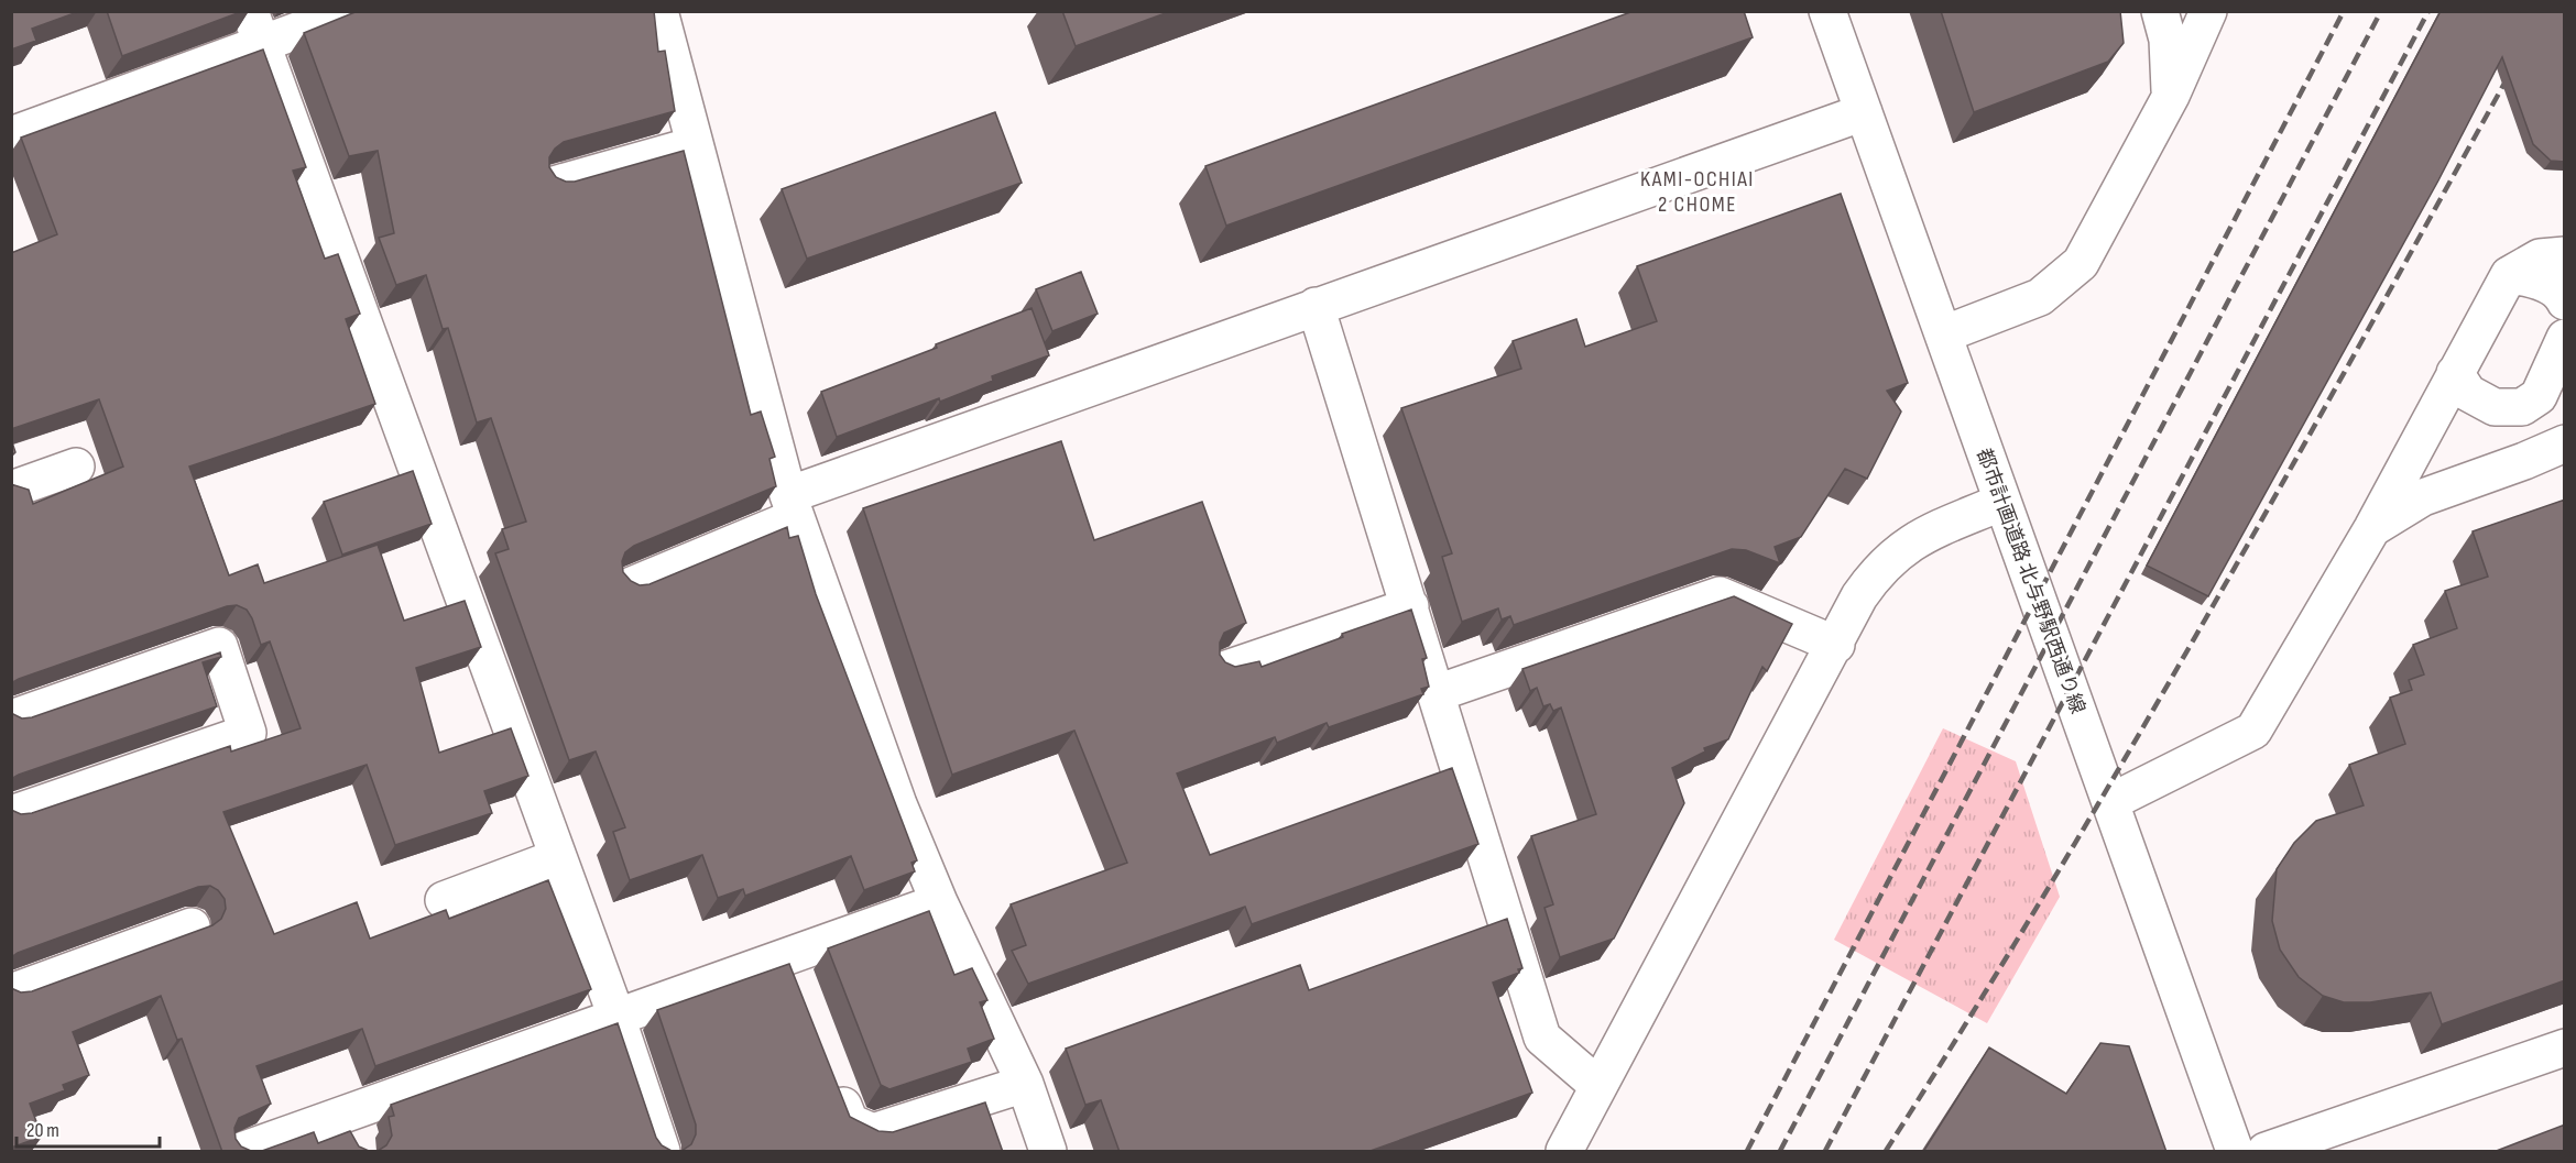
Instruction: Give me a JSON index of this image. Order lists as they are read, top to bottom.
{
  "streets": {
    "street": ["都市計画道路 北与野駅西通り線"]
  },
  "districts": ["KAMI-OCHIAI 2 CHOME"],
  "scale_bar": "20 m"
}
